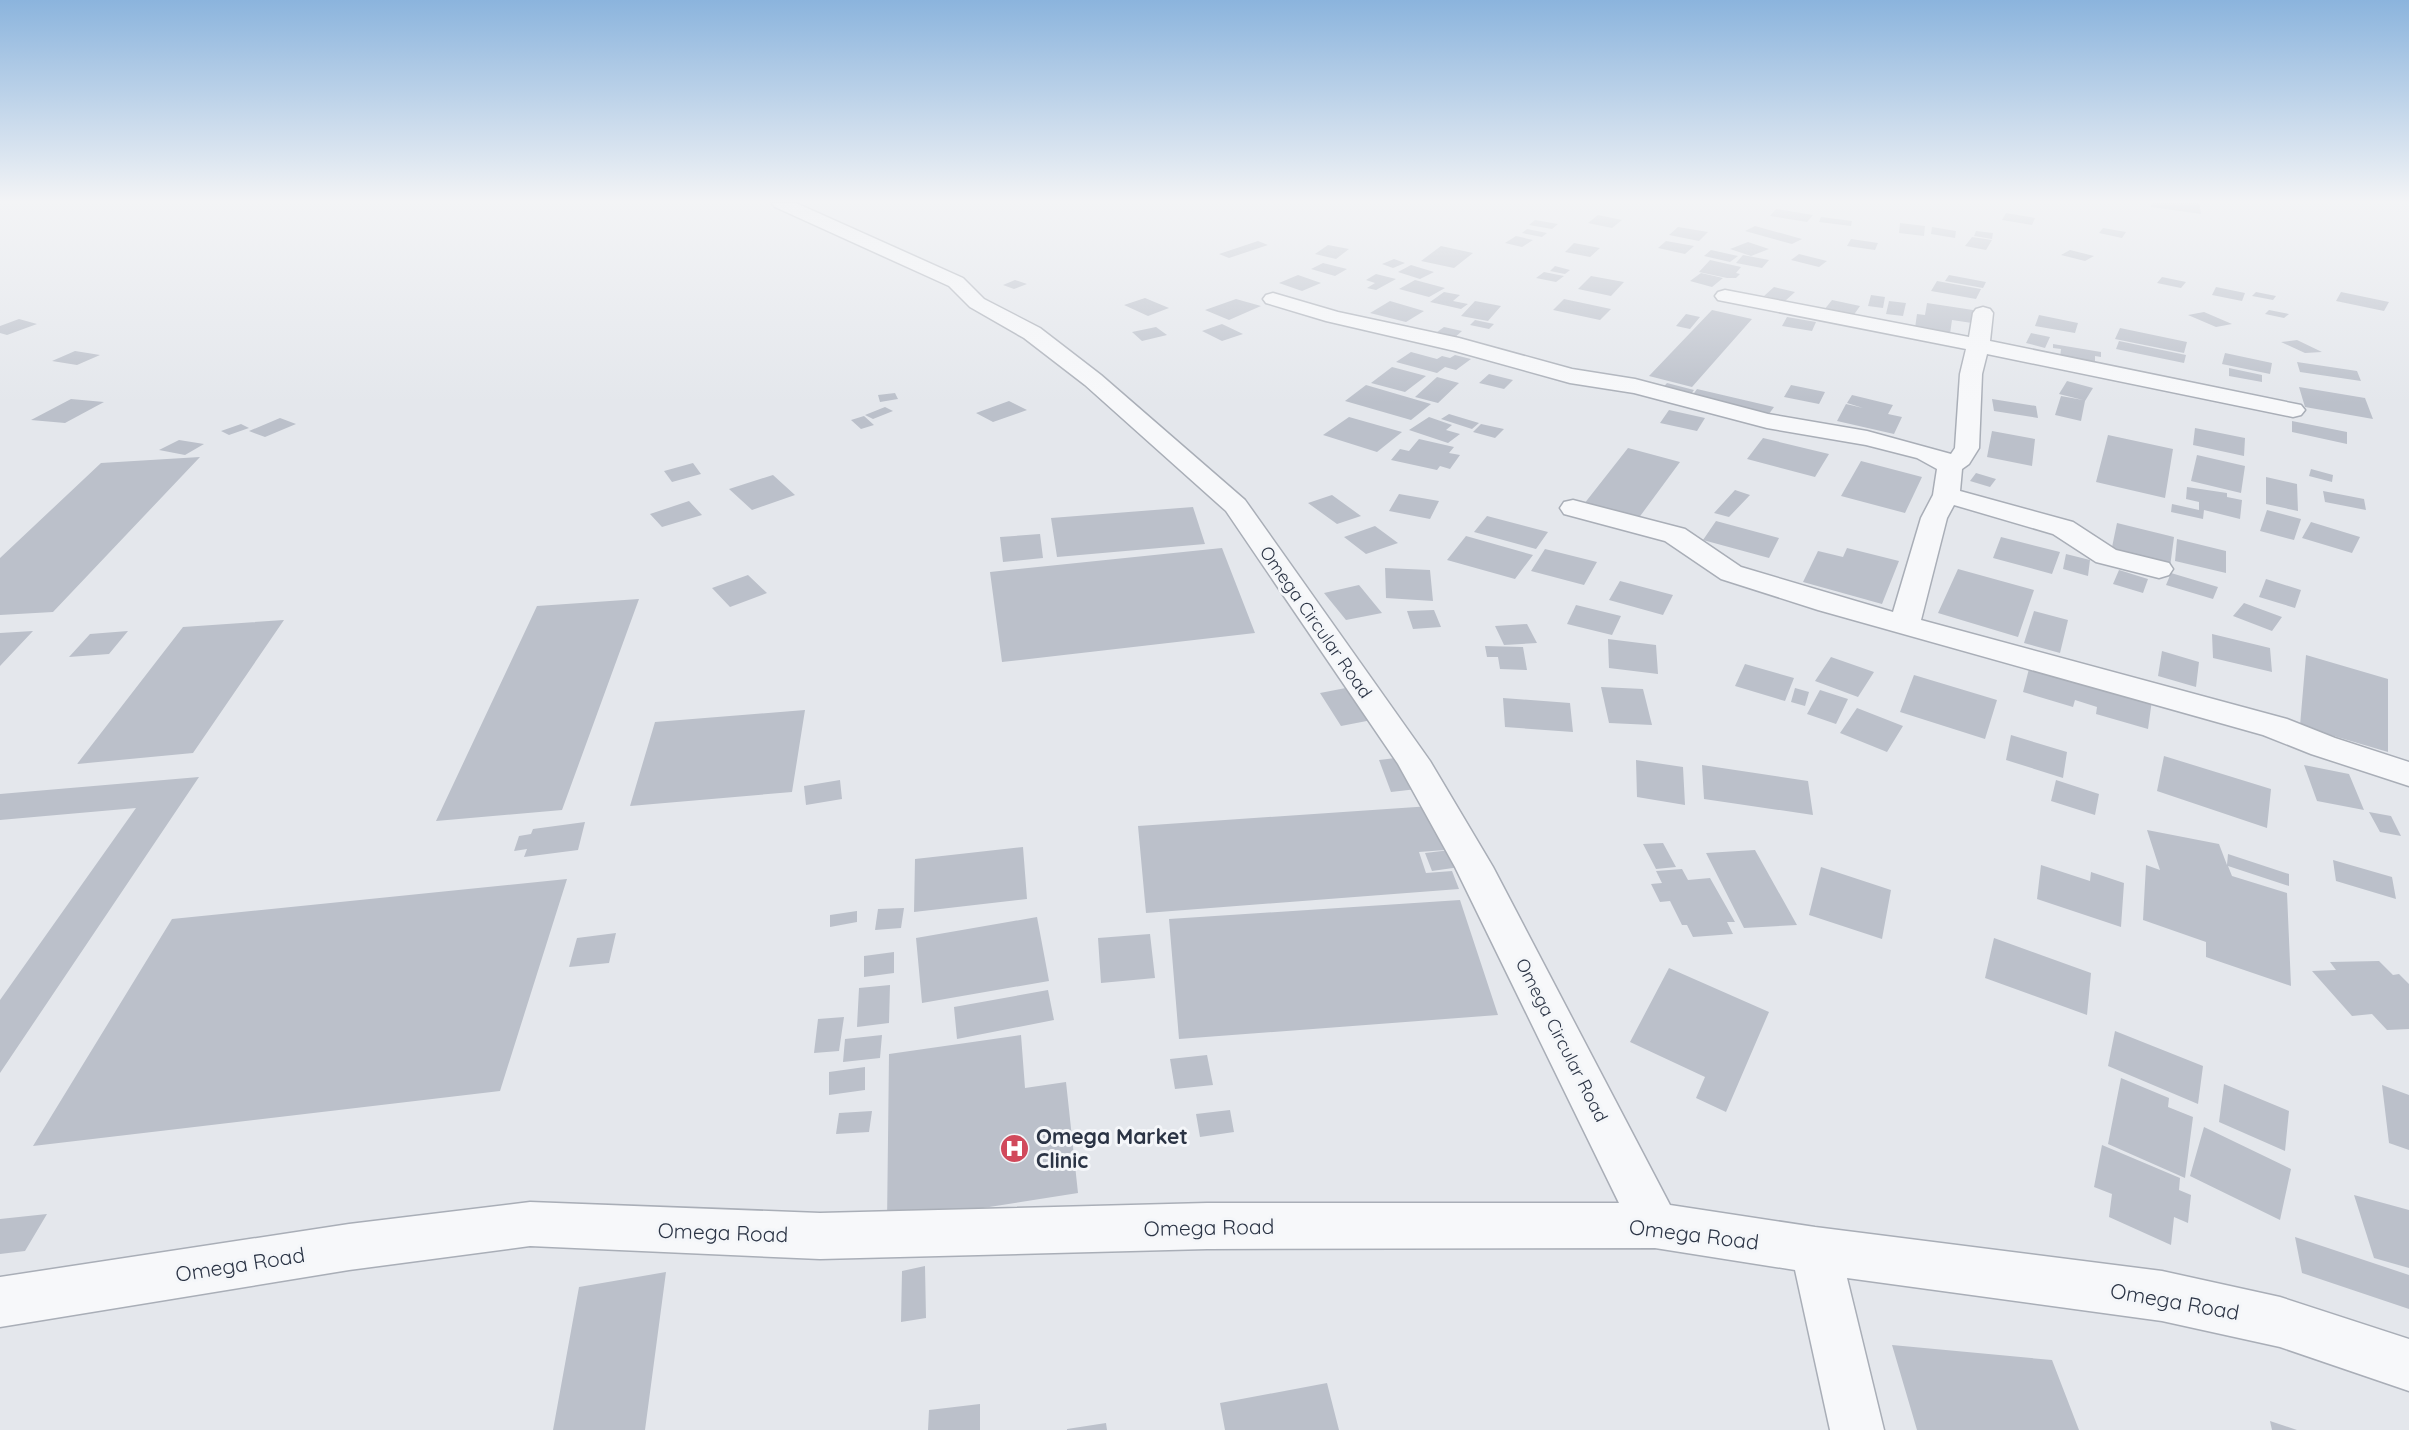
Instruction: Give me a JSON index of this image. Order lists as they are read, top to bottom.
{
  "streets": {
    "street": ["Omega Circular Road", "Omega Road"]
  },
  "crossings": [
    ["Omega Circular Road", "Omega Road"]
  ],
  "places": {
    "hospital": ["Omega Market Clinic"]
  }
}
